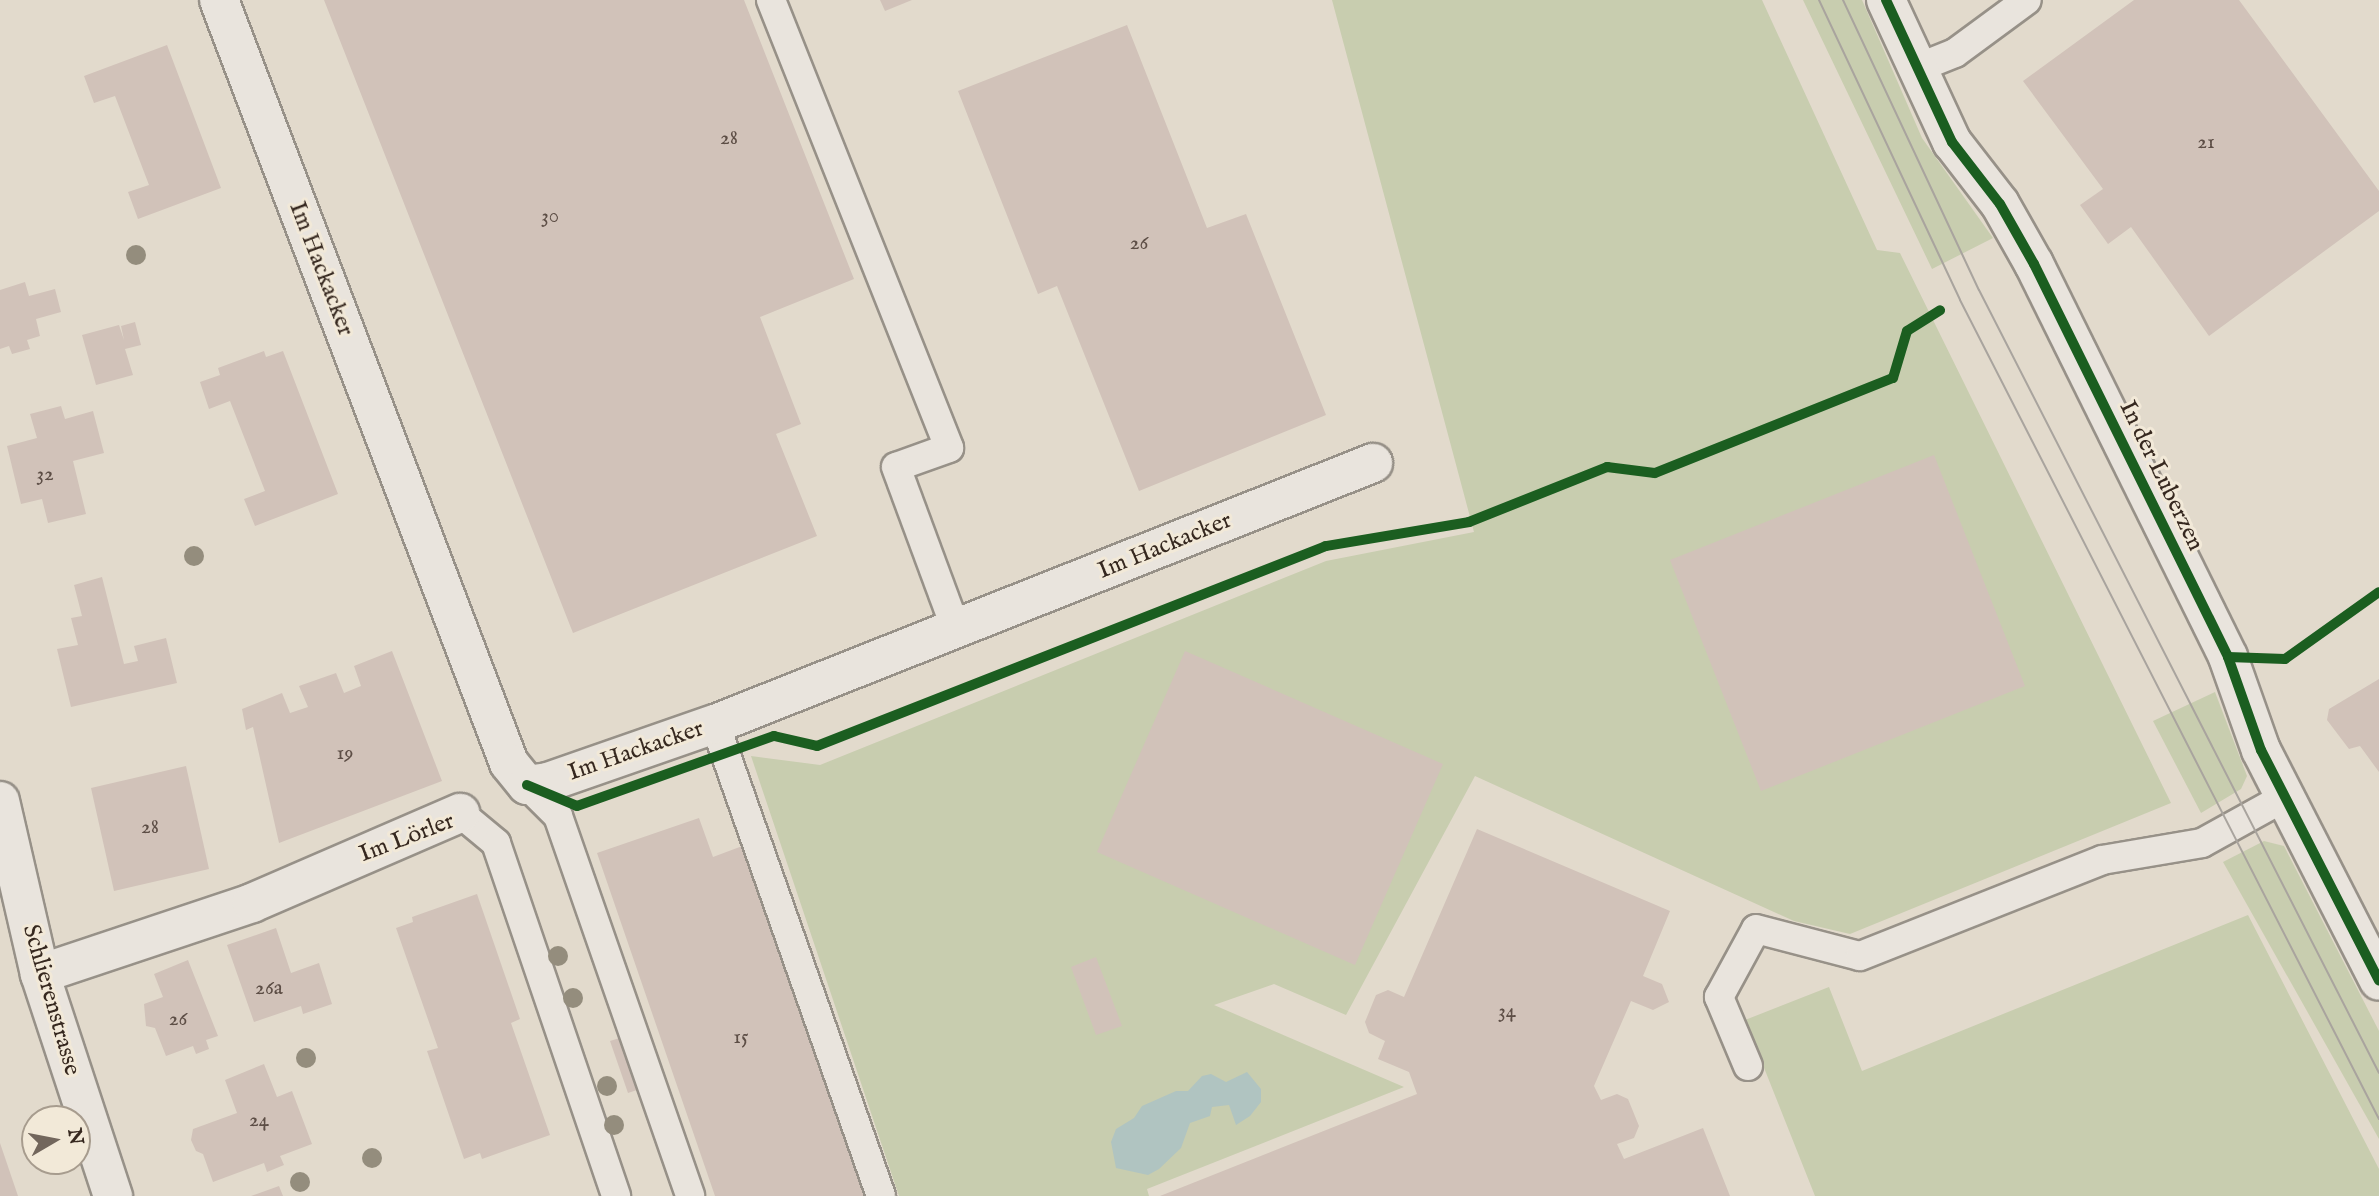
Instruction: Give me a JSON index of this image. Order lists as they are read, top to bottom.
{
  "streets": {
    "street": [
      "Im Hackacker",
      "In der Luberzen",
      "Im Lörler",
      "Schlierenstrasse"
    ]
  },
  "crossings": [
    ["Im Lörler", "Schlierenstrasse"]
  ],
  "house_numbers": [
    "28",
    "21",
    "30",
    "26",
    "32",
    "19",
    "28",
    "26a",
    "34",
    "26",
    "15",
    "24"
  ],
  "north": "right"
}
